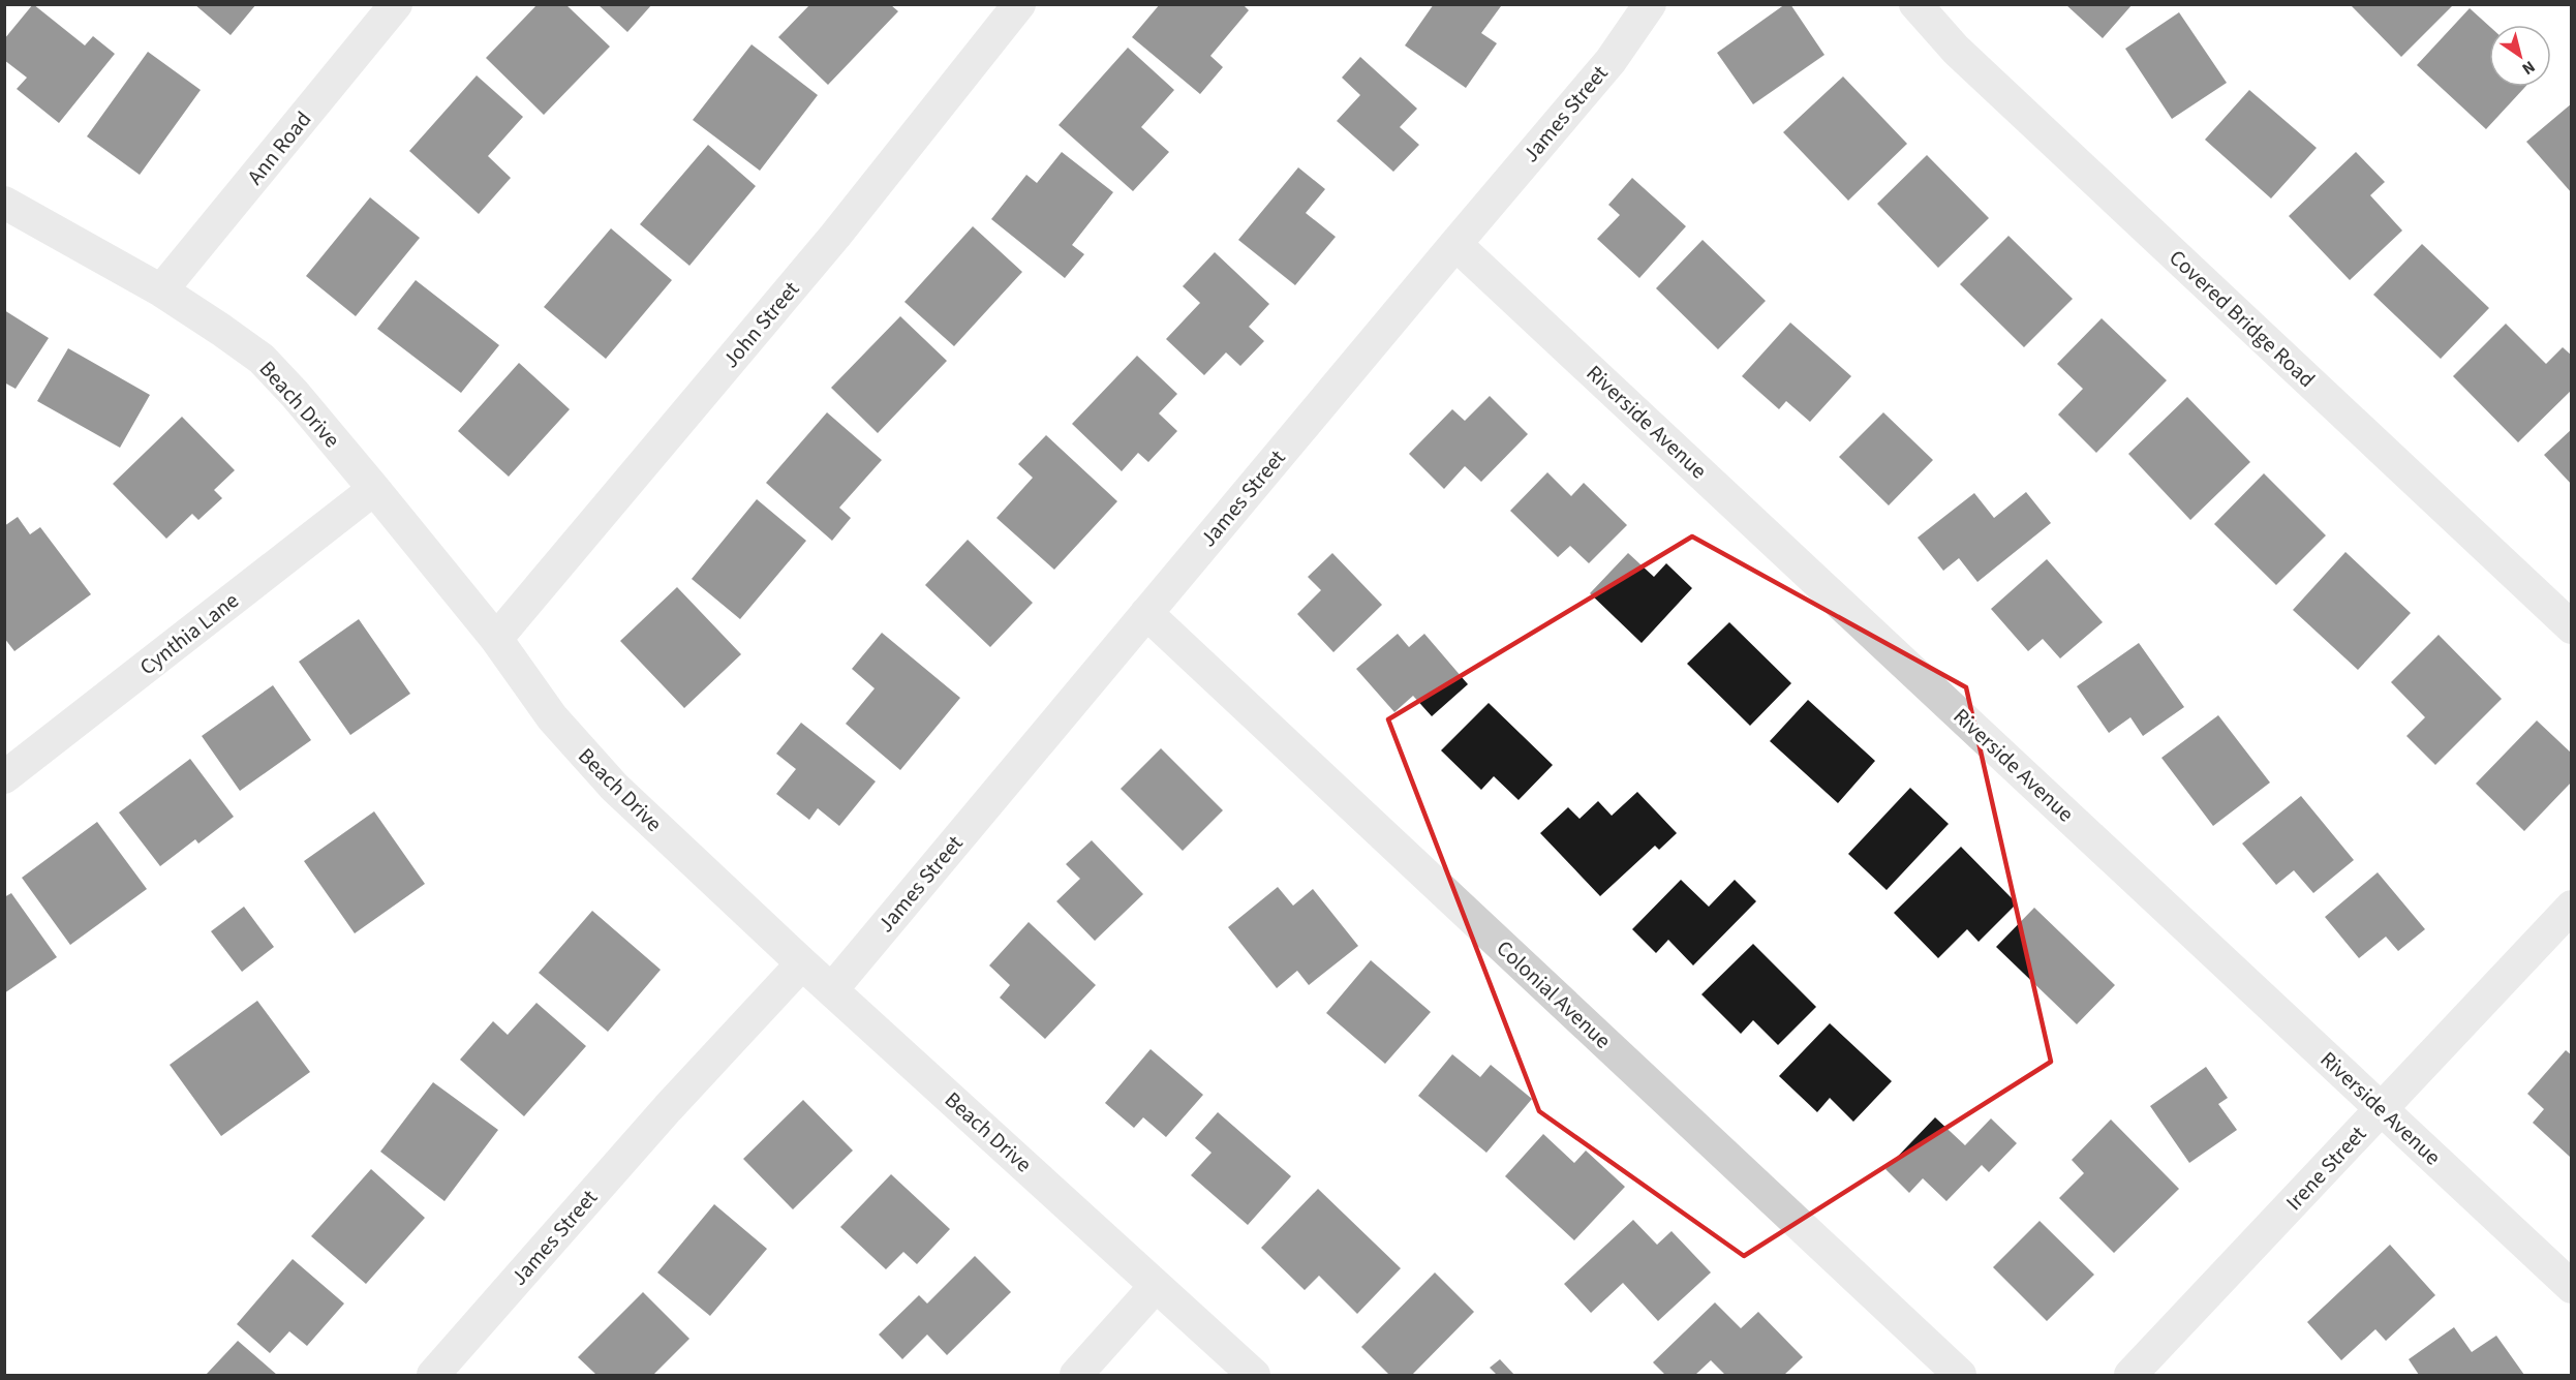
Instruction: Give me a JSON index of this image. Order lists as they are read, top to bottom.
{
  "streets": {
    "street": [
      "James Street",
      "Ann Road",
      "Covered Bridge Road",
      "John Street",
      "Beach Drive",
      "Riverside Avenue",
      "Cynthia Lane",
      "Colonial Avenue",
      "Irene Street"
    ]
  },
  "crossings": [
    ["James Street", "Beach Drive"],
    ["James Street", "Riverside Avenue"],
    ["James Street", "Colonial Avenue"],
    ["Ann Road", "Beach Drive"],
    ["John Street", "Beach Drive"],
    ["Beach Drive", "Cynthia Lane"],
    ["Riverside Avenue", "Irene Street"]
  ],
  "north": "bottom right"
}
